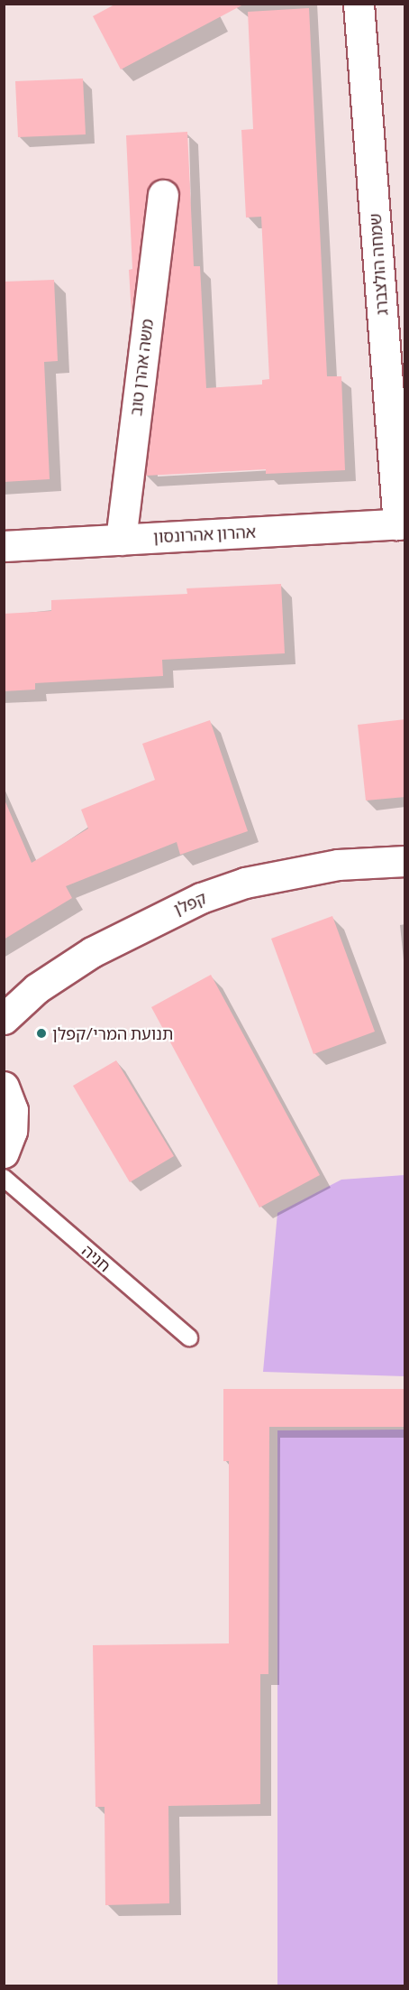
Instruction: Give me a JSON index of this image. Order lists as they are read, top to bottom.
{
  "streets": {
    "street": [
      "שמחה הולצברג",
      "משה אהרן טוב",
      "אהרון אהרונסון",
      "קפלן"
    ],
    "lane": ["חניה"]
  },
  "crossings": [
    ["שמחה הולצברג", "אהרון אהרונסון"],
    ["משה אהרן טוב", "אהרון אהרונסון"]
  ],
  "places": ["תנועת המרי/קפלן"]
}
